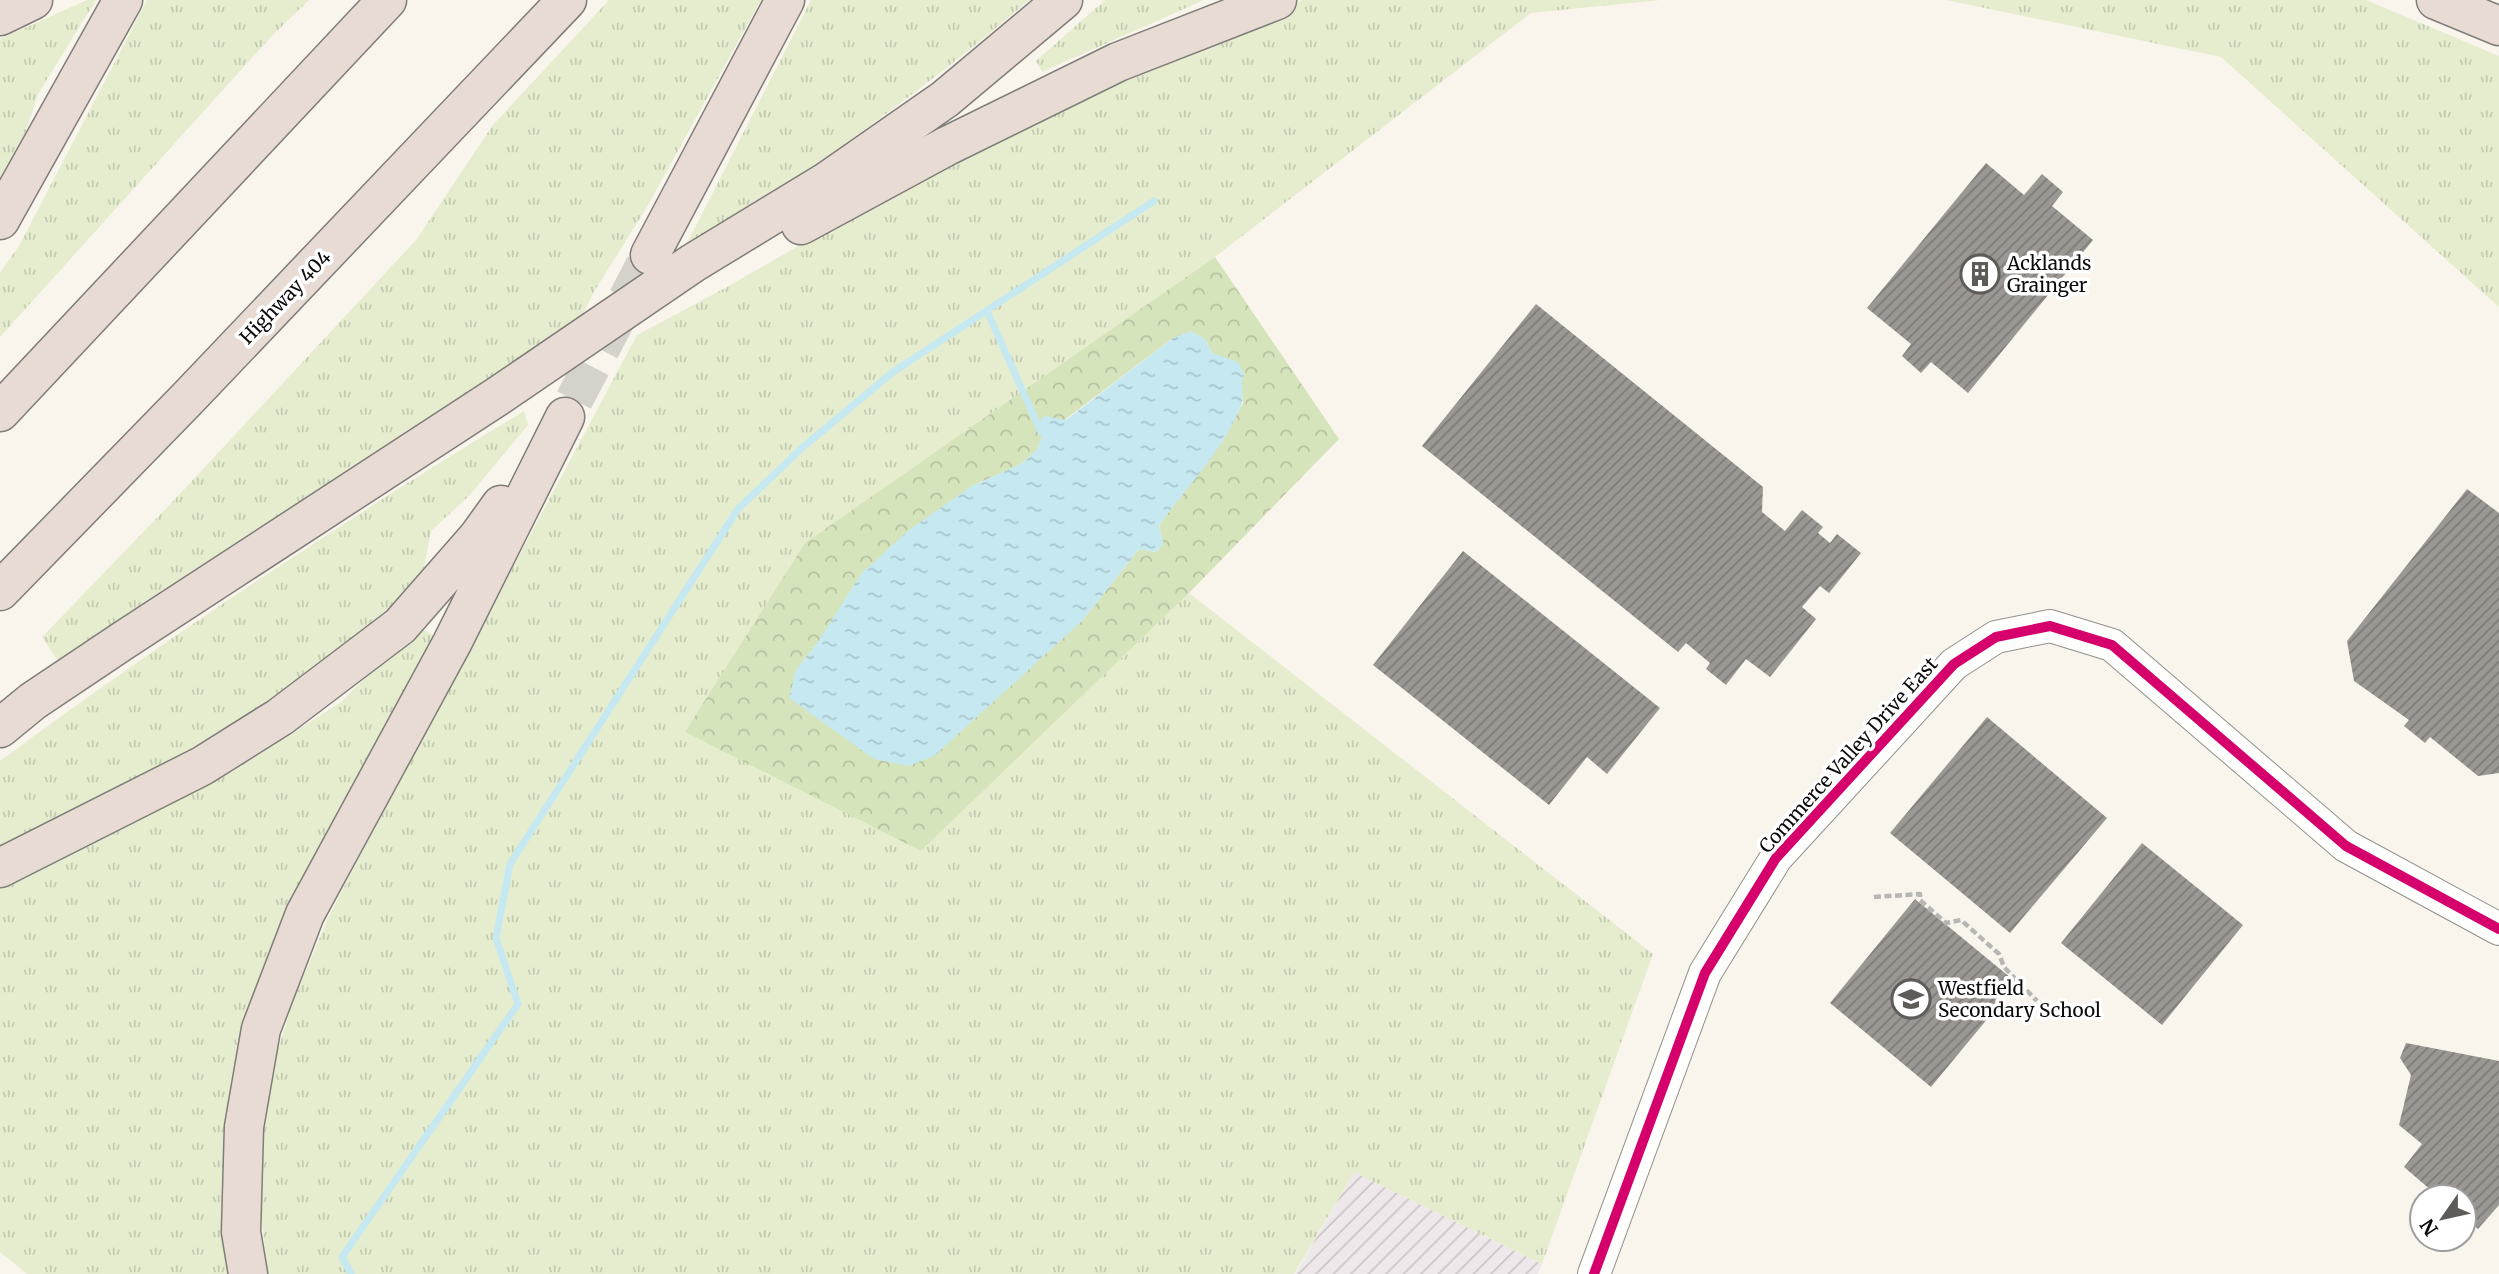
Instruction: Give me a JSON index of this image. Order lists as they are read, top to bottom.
{
  "streets": {
    "highway": ["Highway 404"],
    "street": ["Commerce Valley Drive East"]
  },
  "places": {
    "building": ["Acklands Grainger"],
    "school or university": ["Westfield Secondary School"]
  },
  "north": "bottom left"
}
